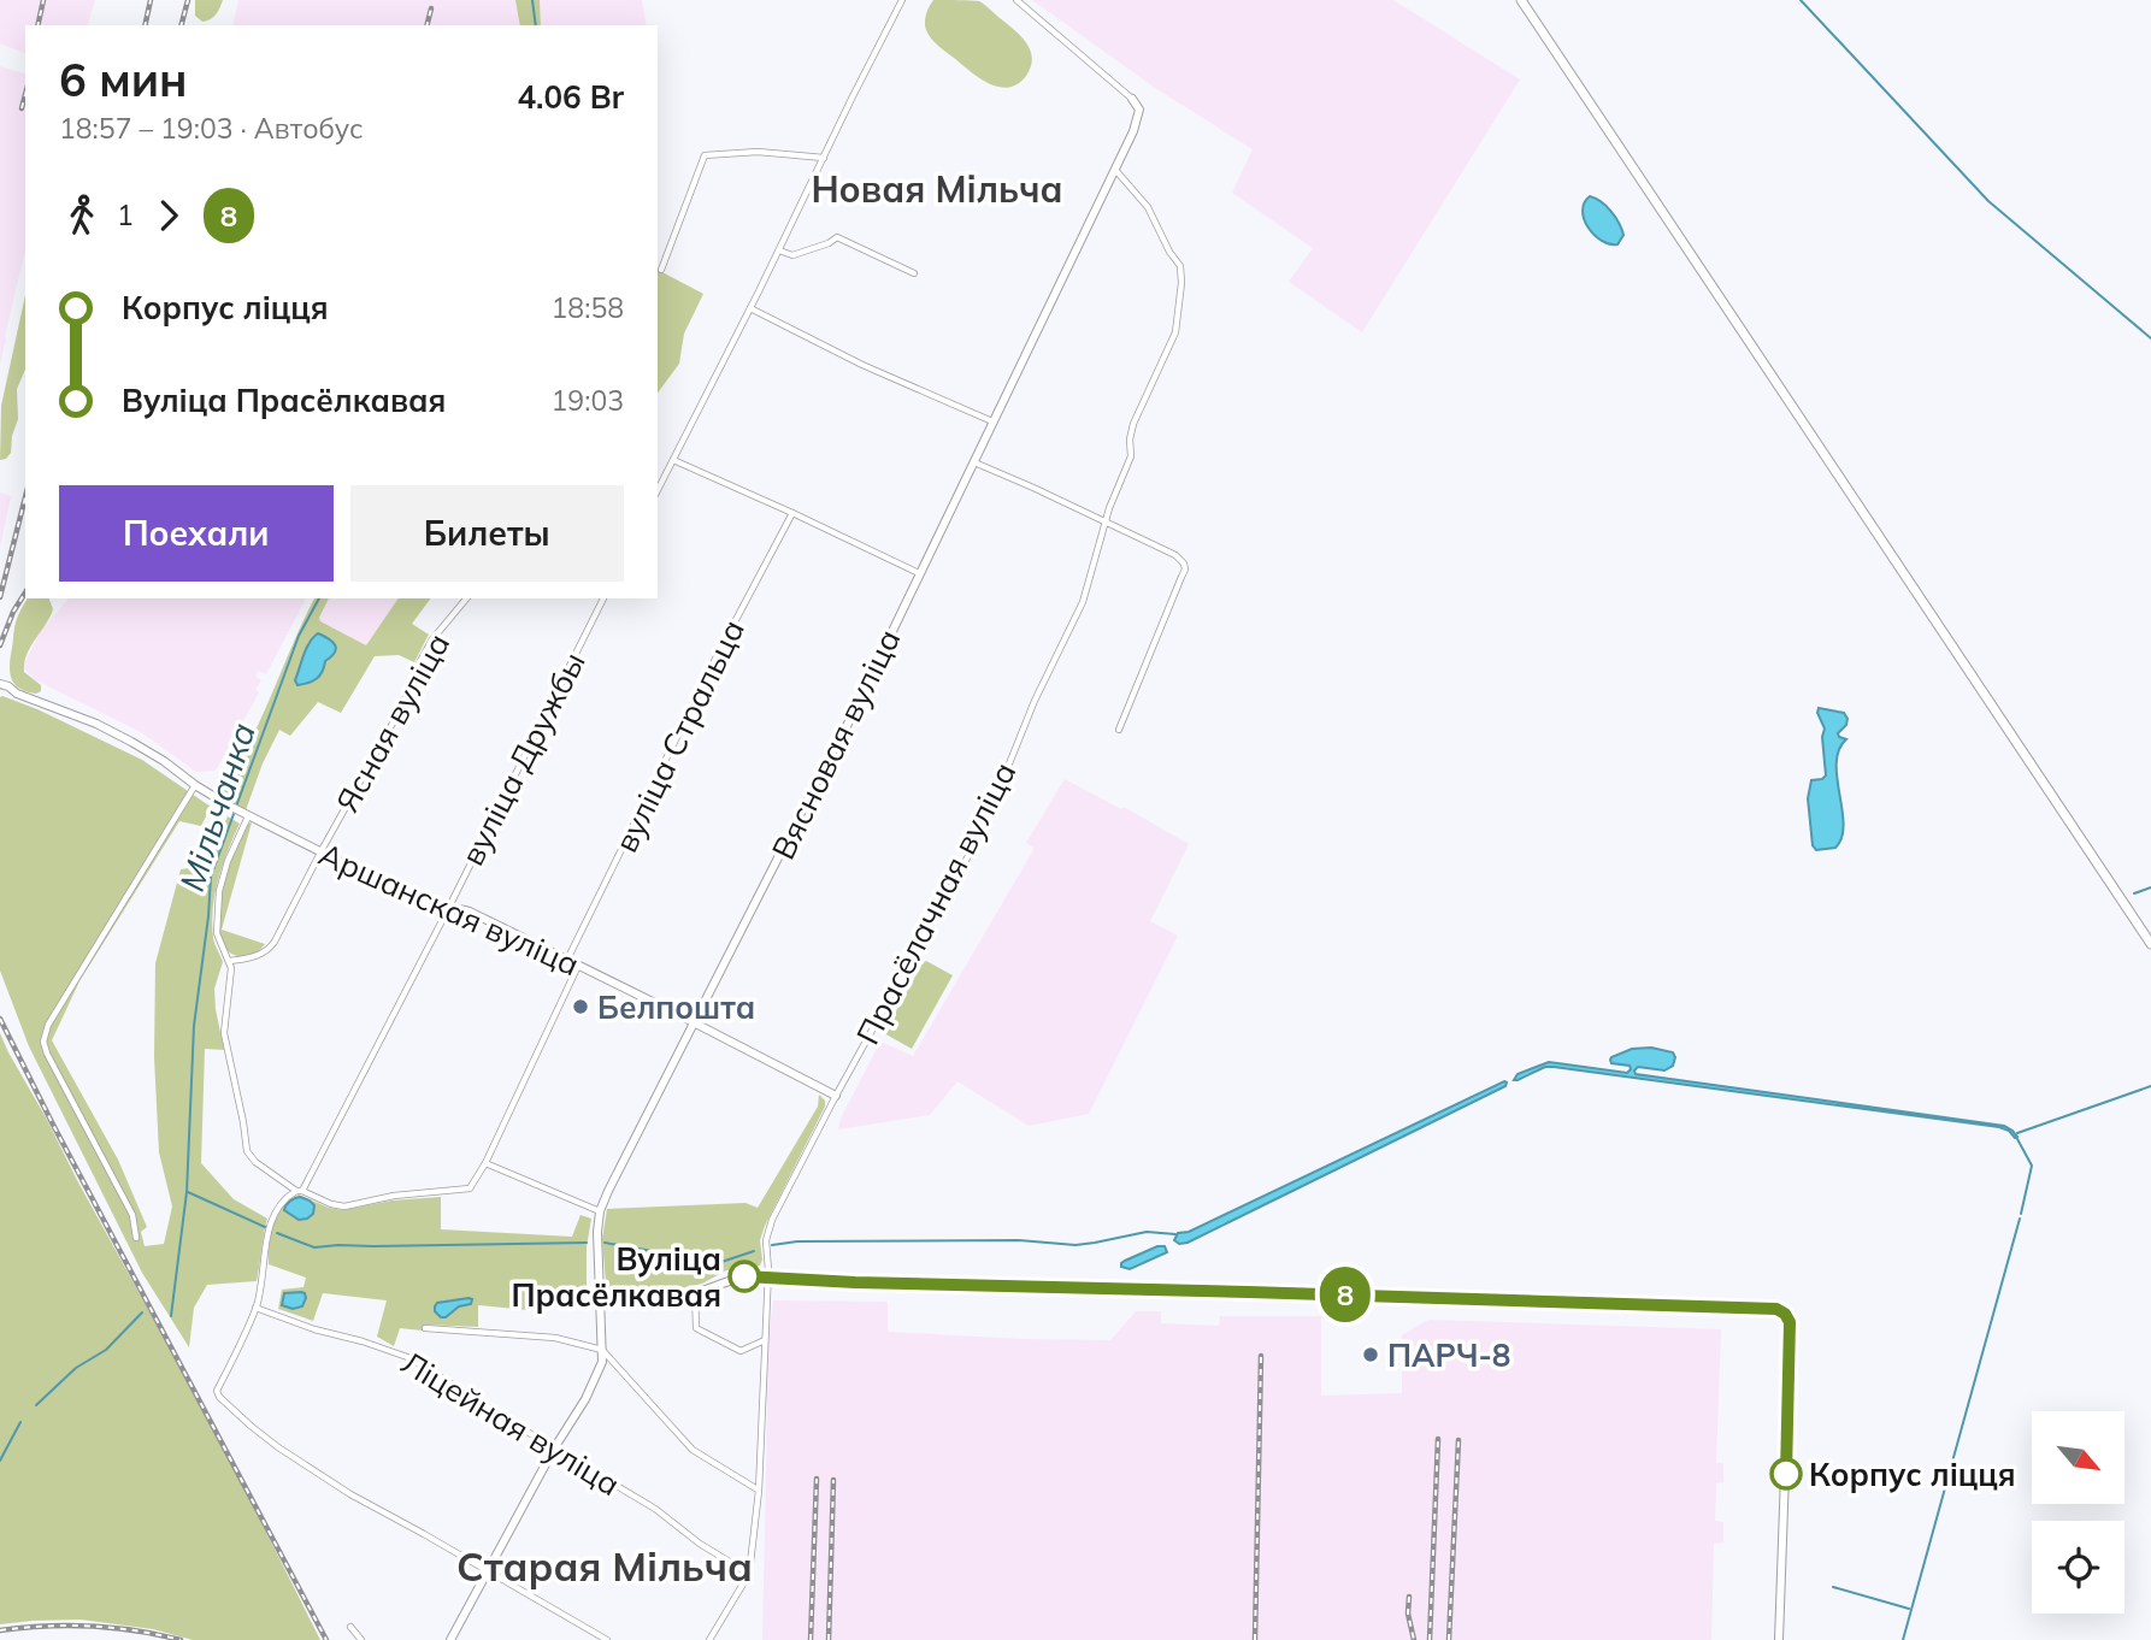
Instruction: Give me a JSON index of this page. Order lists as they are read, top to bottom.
{
  "streets": {
    "street": [
      "Ясная вуліца",
      "вуліца Стральца",
      "Вясновая вуліца",
      "вуліца Дружбы",
      "Прасёлачная вуліца",
      "Аршанская вуліца",
      "Ліцейная вуліца"
    ]
  },
  "crossings": [
    ["Ясная вуліца", "Аршанская вуліца"],
    ["вуліца Стральца", "Аршанская вуліца"],
    ["Вясновая вуліца", "Прасёлачная вуліца"],
    ["Вясновая вуліца", "Аршанская вуліца"],
    ["вуліца Дружбы", "Аршанская вуліца"],
    ["вуліца Дружбы", "Ліцейная вуліца"],
    ["Прасёлачная вуліца", "Аршанская вуліца"],
    ["Прасёлачная вуліца", "Ліцейная вуліца"]
  ],
  "districts": ["Новая Мільча", "Старая Мільча"],
  "water": ["Мільчанка"],
  "places": [
    "Белпошта",
    "Вуліца Прасёлкавая",
    "ПАРЧ-8",
    "Корпус ліцця"
  ],
  "lines": ["bus line 8"],
  "north": "bottom right",
  "page": {
    "on_map": "8",
    "heading": ["6 мин", "18:57 – 19:03 · Автобус", "4.06 Br"],
    "legs": ["1", "8"],
    "list": [
      {
        "name": "Корпус ліцця",
        "value": "18:58"
      },
      {
        "name": "Вуліца Прасёлкавая",
        "value": "19:03"
      }
    ],
    "buttons": ["Поехали", "Билеты"]
  }
}
